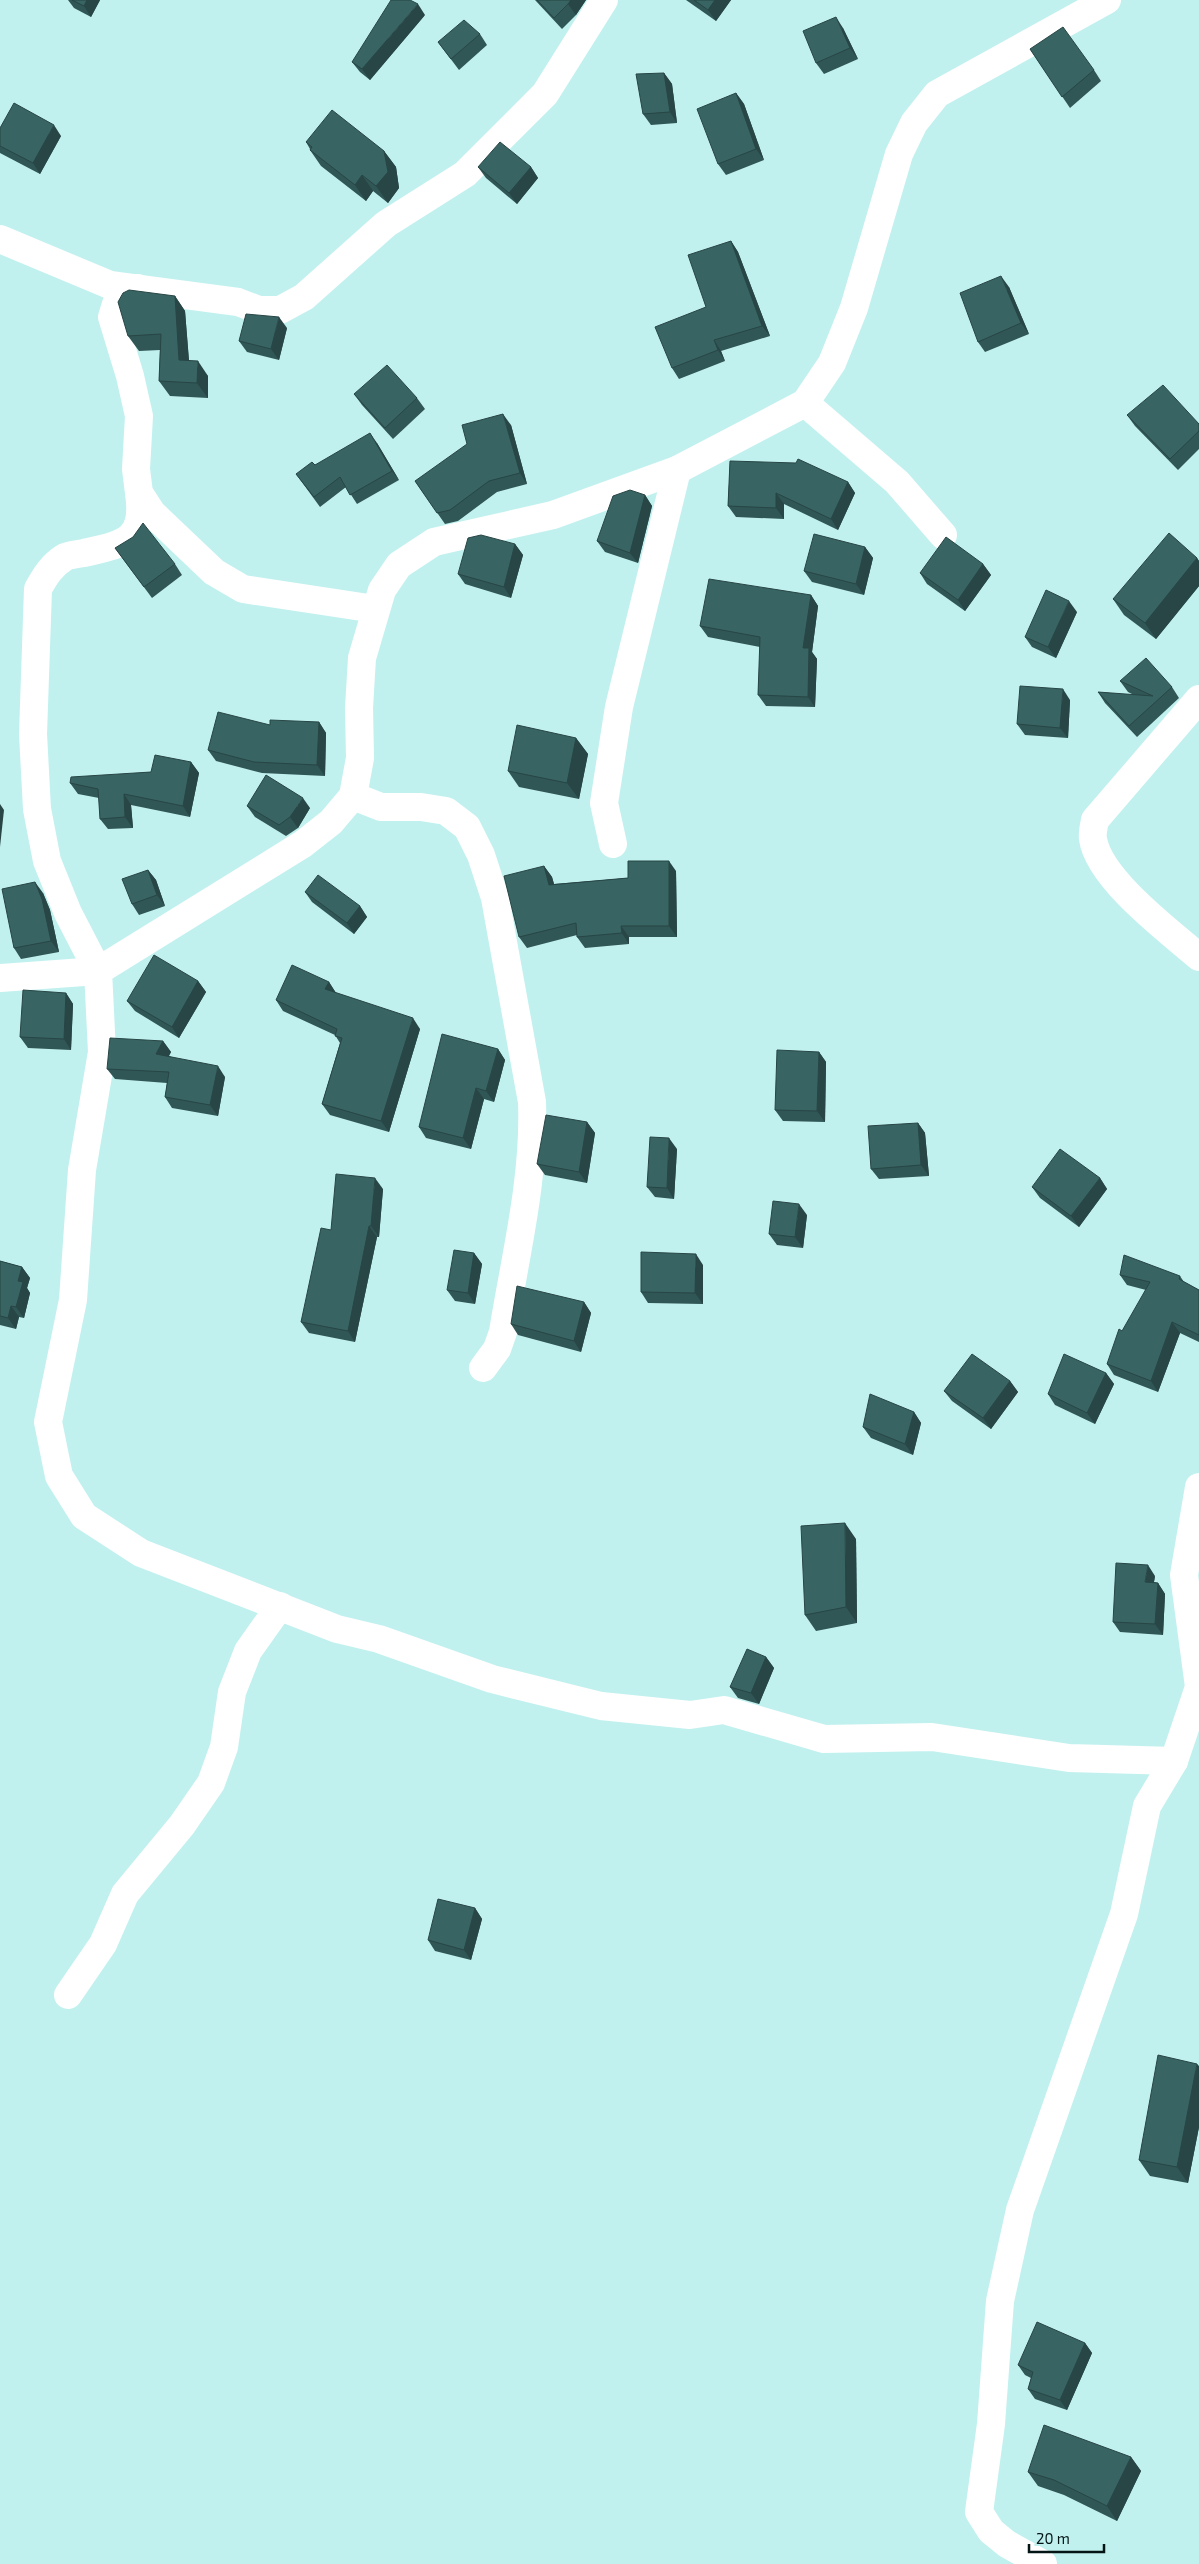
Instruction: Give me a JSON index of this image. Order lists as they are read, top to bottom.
{
  "scale_bar": "20 m"
}
